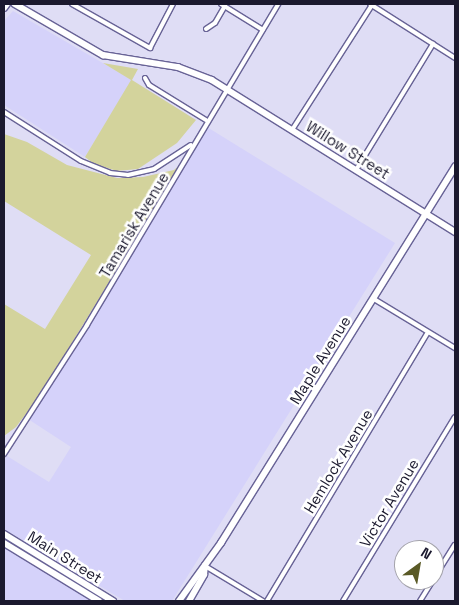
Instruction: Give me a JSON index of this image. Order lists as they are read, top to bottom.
{
  "streets": {
    "main road": ["Main Street"],
    "street": [
      "Willow Street",
      "Tamarisk Avenue",
      "Maple Avenue",
      "Hemlock Avenue",
      "Victor Avenue"
    ]
  },
  "crossings": [
    ["Willow Street", "Tamarisk Avenue"],
    ["Willow Street", "Maple Avenue"]
  ],
  "north": "top right"
}
